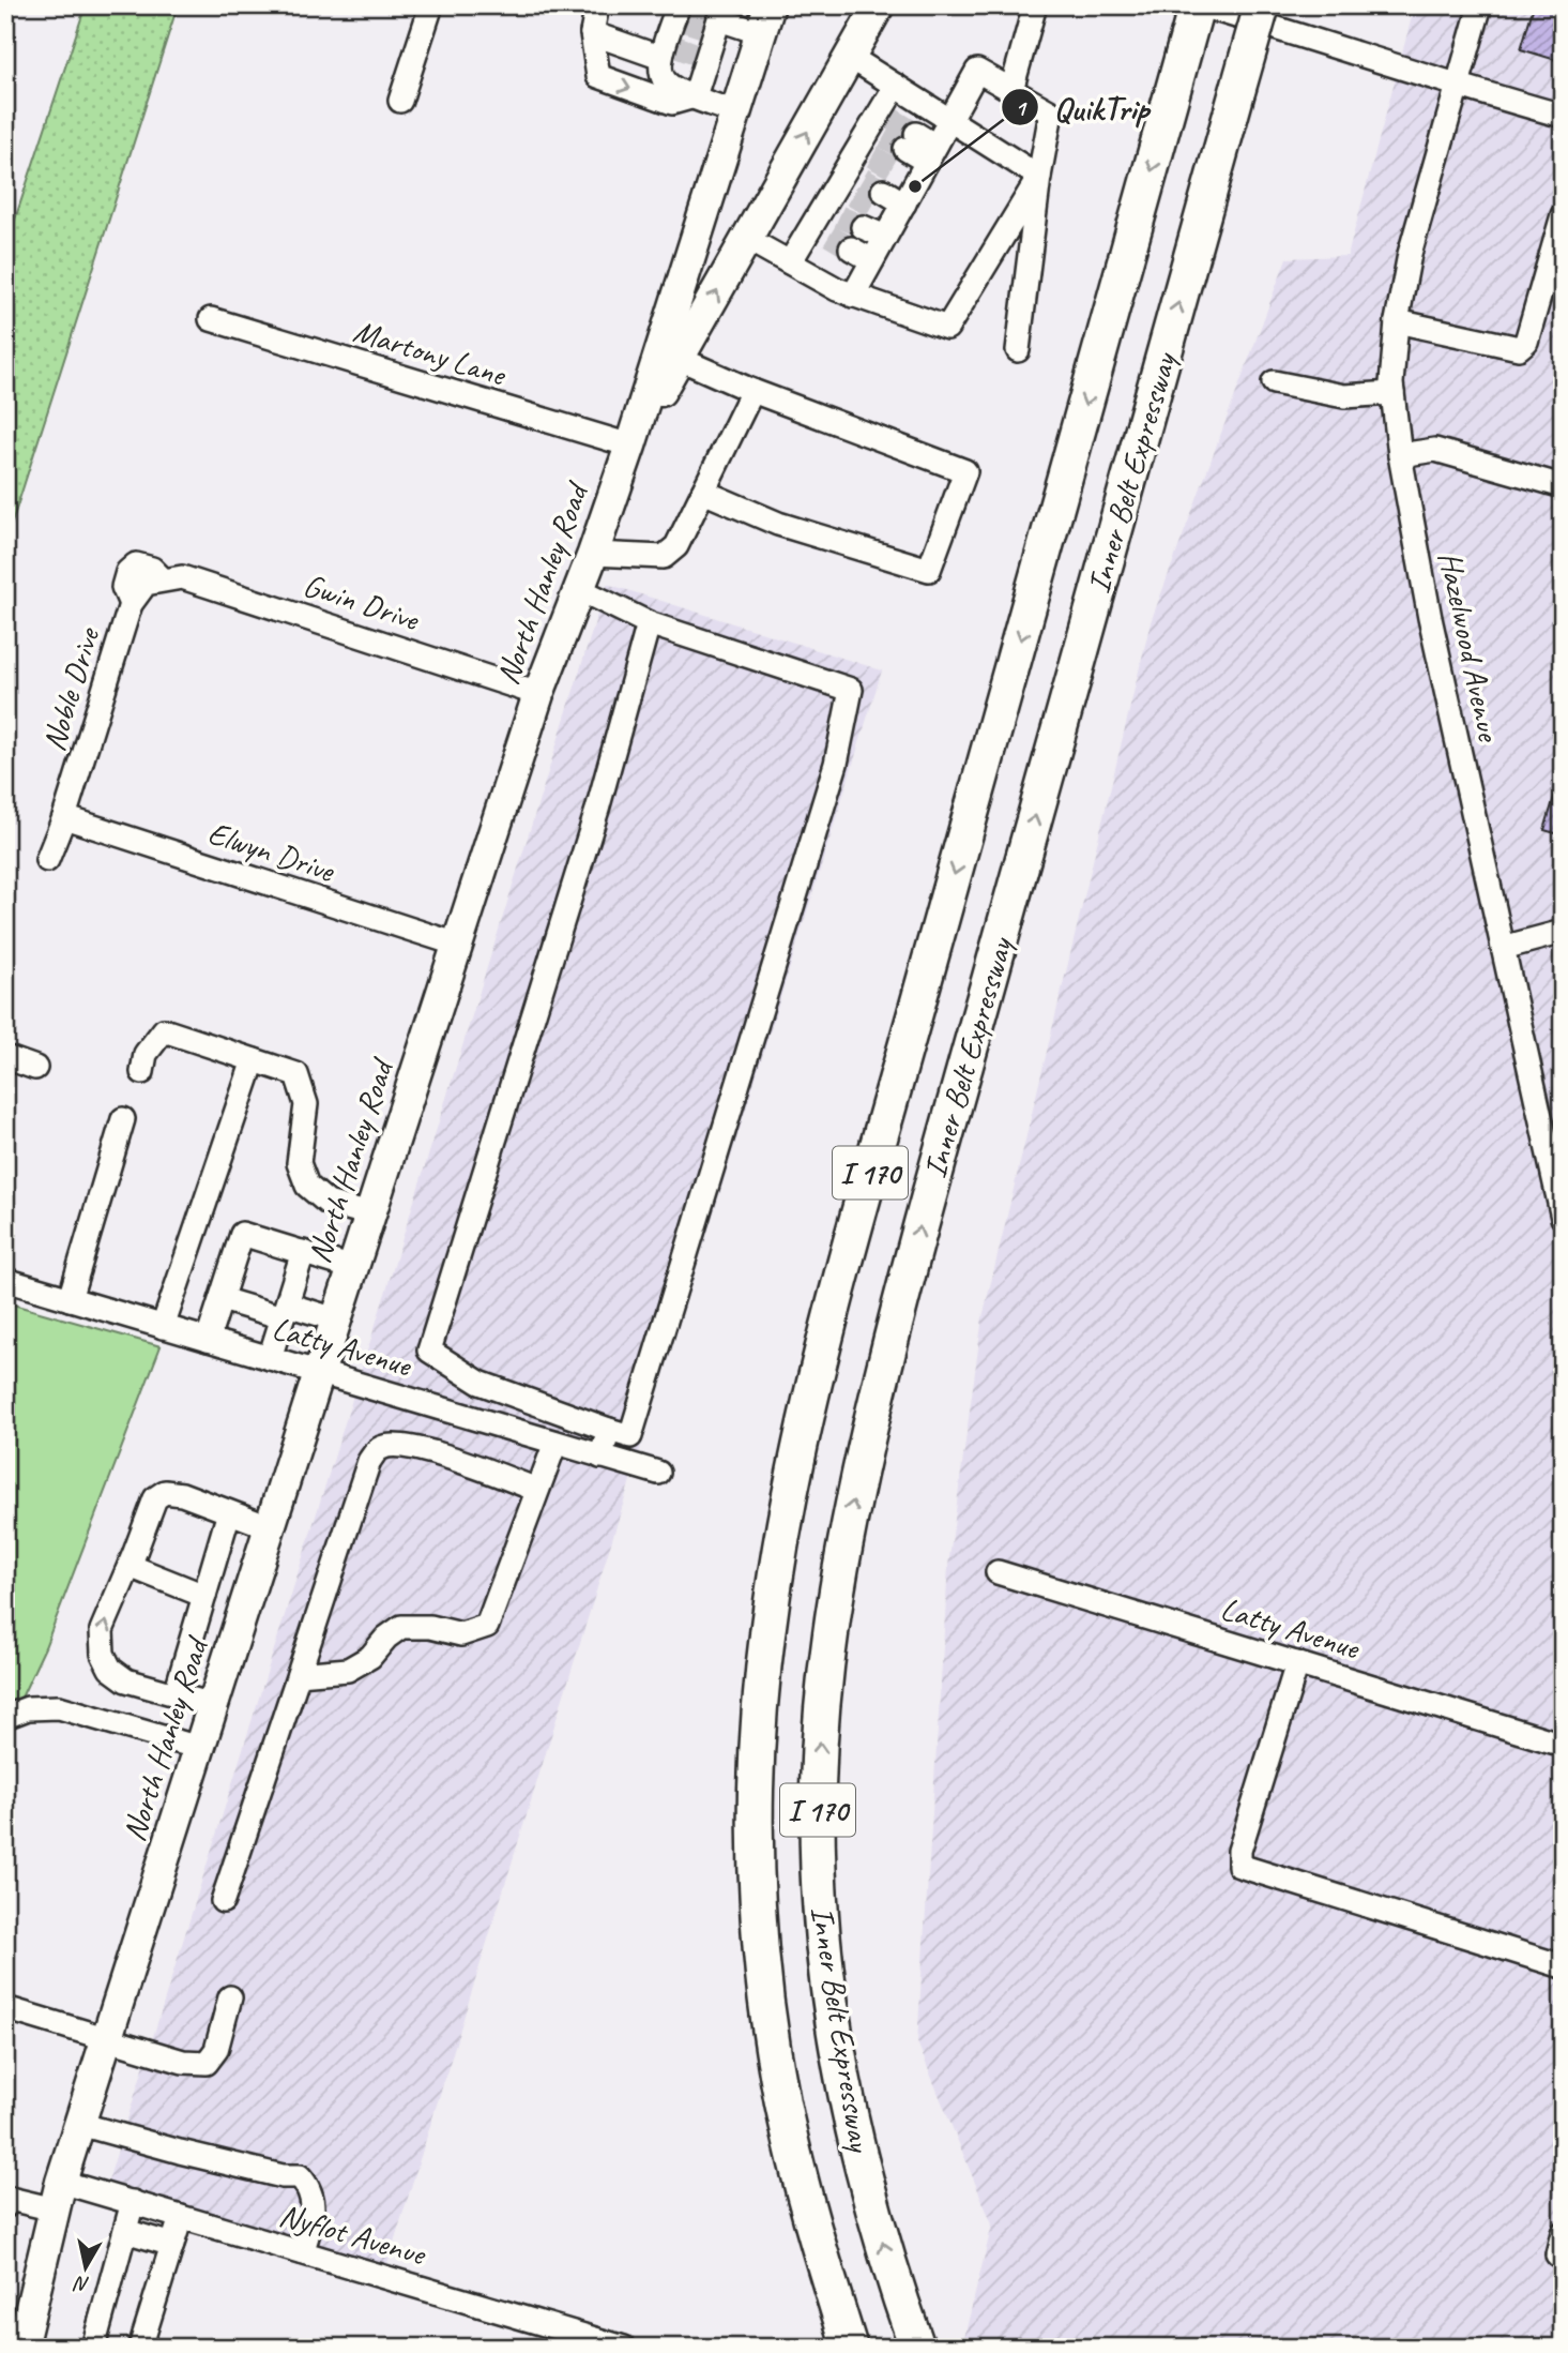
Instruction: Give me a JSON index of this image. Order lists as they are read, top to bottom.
{
  "streets": {
    "highway": ["Inner Belt Expressway", "I 170"],
    "main road": ["North Hanley Road"],
    "street": [
      "Martony Lane",
      "Gwin Drive",
      "Hazelwood Avenue",
      "Noble Drive",
      "Elwyn Drive",
      "Latty Avenue",
      "Nyflot Avenue"
    ]
  },
  "crossings": [
    ["Martony Lane", "North Hanley Road"],
    ["North Hanley Road", "Gwin Drive"],
    ["North Hanley Road", "Elwyn Drive"],
    ["North Hanley Road", "Latty Avenue"],
    ["North Hanley Road", "Nyflot Avenue"],
    ["Gwin Drive", "Noble Drive"],
    ["Noble Drive", "Elwyn Drive"]
  ],
  "places": ["QuikTrip"],
  "north": "bottom"
}
